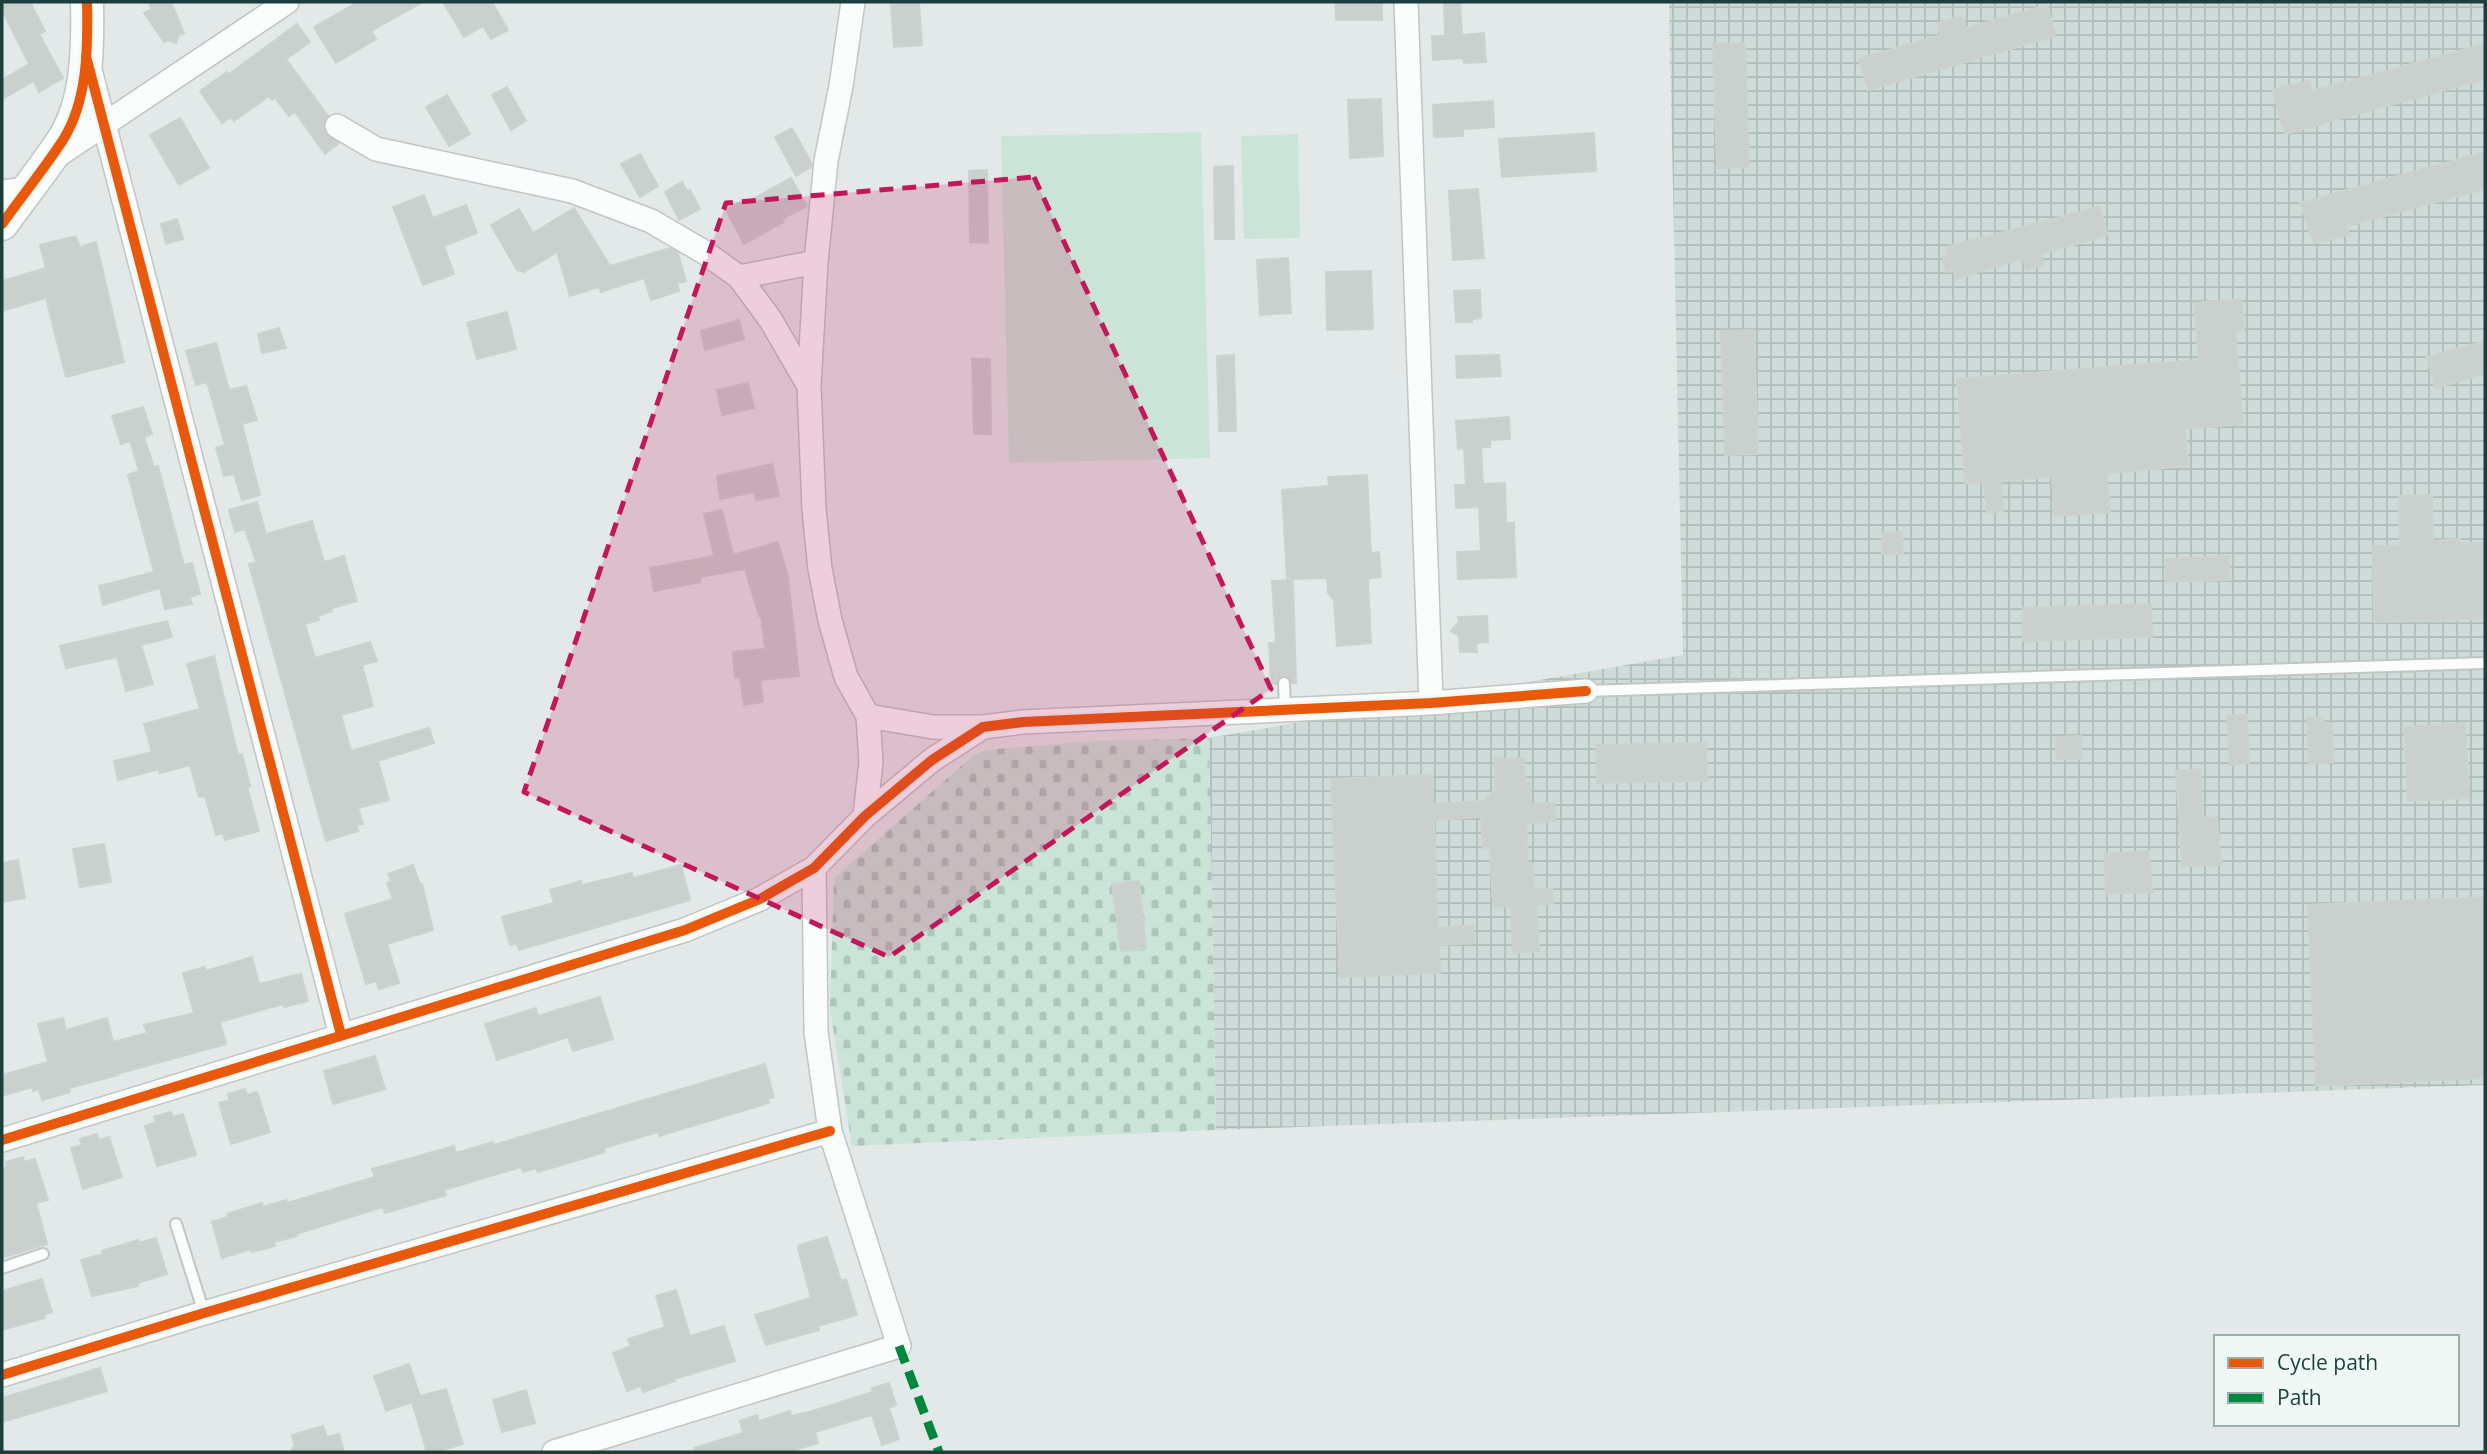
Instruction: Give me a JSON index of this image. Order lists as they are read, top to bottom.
{
  "legend": ["Cycle path", "Path"]
}
